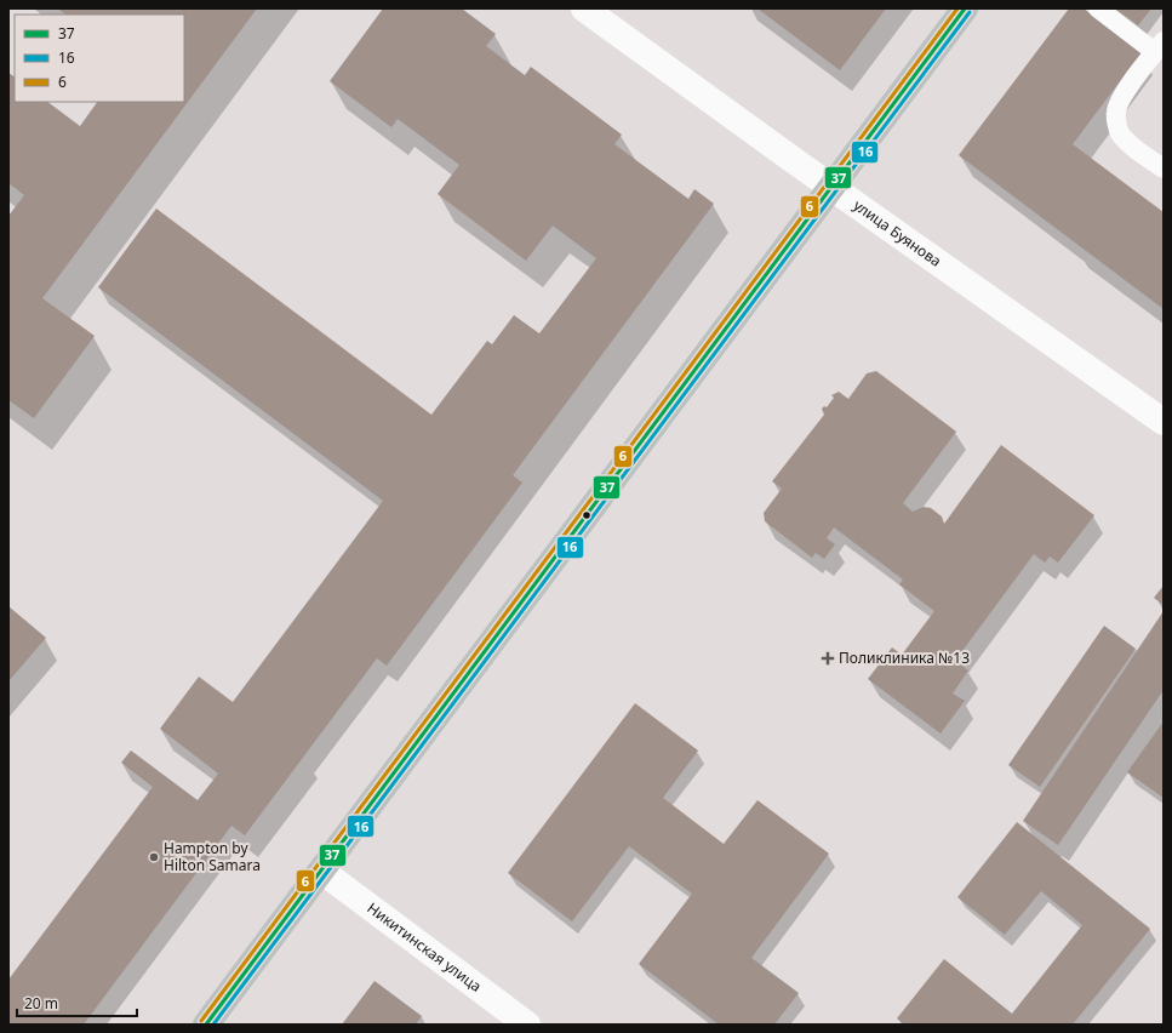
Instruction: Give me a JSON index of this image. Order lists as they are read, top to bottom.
{
  "streets": {
    "street": ["улица Буянова", "Никитинская улица"]
  },
  "places": {
    "health": ["Поликлиника №13"],
    "other": ["Hampton by Hilton Samara"]
  },
  "lines": ["transit line 37", "transit line 6", "transit line 16"],
  "legend": ["37", "16", "6"],
  "scale_bar": "20 m"
}
